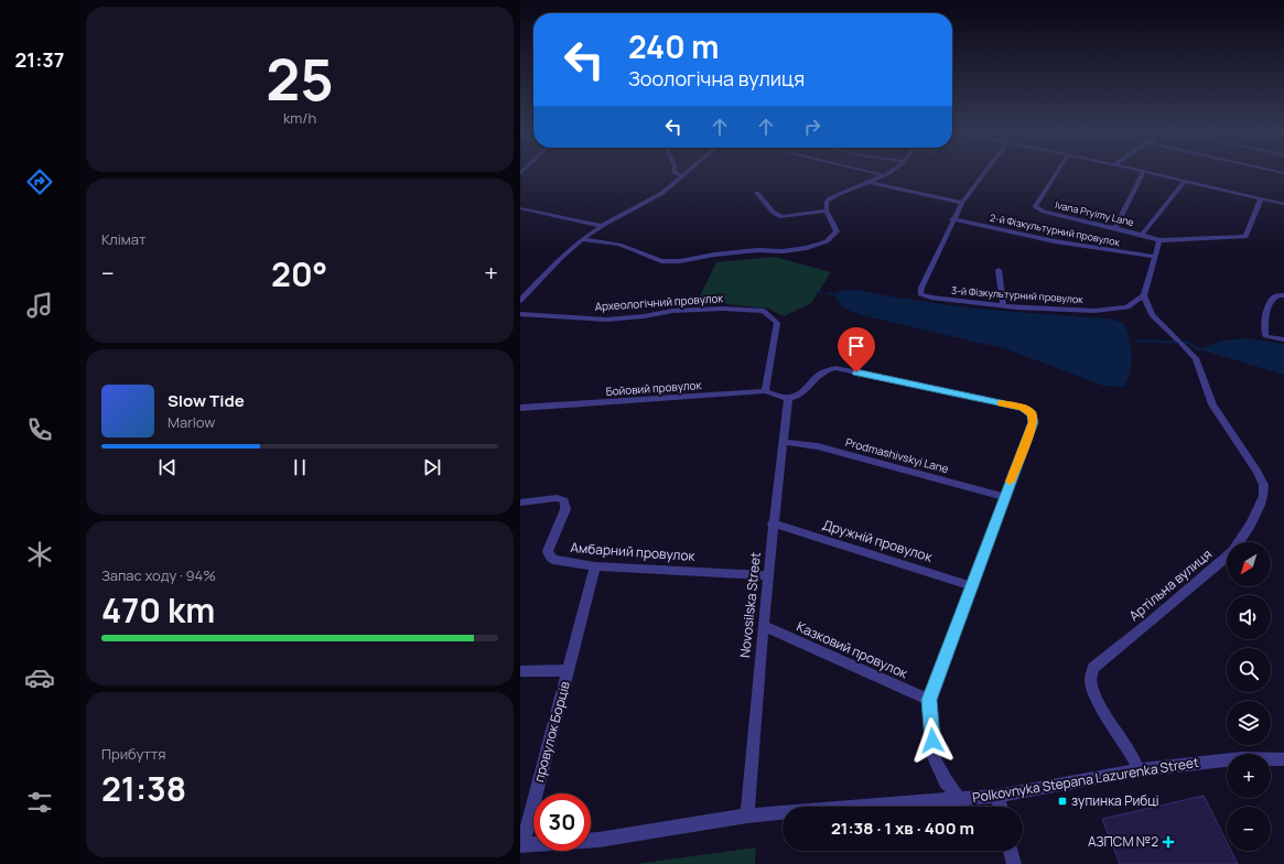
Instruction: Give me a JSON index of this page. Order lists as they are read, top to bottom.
{
  "streets": {
    "street": [
      "Ivana Pryimy Lane",
      "2-й Фізкультурний провулок",
      "3-й Фізкультурний провулок",
      "Археологічний провулок",
      "Бойовий провулок",
      "Prodmashivskyi Lane",
      "Дружній провулок",
      "Амбарний провулок",
      "Артільна вулиця",
      "Novosilska Street",
      "Казковий провулок",
      "провулок Борців",
      "Polkovnyka Stepana Lazurenka Street"
    ]
  },
  "crossings": [
    ["2-й Фізкультурний провулок", "3-й Фізкультурний провулок"],
    ["3-й Фізкультурний провулок", "Артільна вулиця"],
    ["Археологічний провулок", "Бойовий провулок"],
    ["Бойовий провулок", "Novosilska Street"],
    ["Prodmashivskyi Lane", "Novosilska Street"],
    ["Дружній провулок", "Novosilska Street"],
    ["Амбарний провулок", "Novosilska Street"],
    ["Амбарний провулок", "провулок Борців"],
    ["Артільна вулиця", "Polkovnyka Stepana Lazurenka Street"],
    ["Novosilska Street", "Казковий провулок"],
    ["Novosilska Street", "Polkovnyka Stepana Lazurenka Street"],
    ["провулок Борців", "Polkovnyka Stepana Lazurenka Street"]
  ],
  "places": {
    "transit": ["зупинка Рибці"],
    "health": ["АЗПСМ №2"]
  },
  "north": "bottom left",
  "page": {
    "tabs": "21:37",
    "tile": [
      ["25", "km/h"],
      "Клімат",
      ["Запас ходу · 94%", "470 km"],
      ["Прибуття", "21:38"]
    ],
    "turn": ["240 m", "Зоологічна вулиця"],
    "heat": ["−", "20°", "+"],
    "song": ["Slow Tide", "Marlow"],
    "map_buttons": ["+", "−"],
    "limit": "30",
    "trip": "21:38 · 1 хв · 400 m"
  }
}
